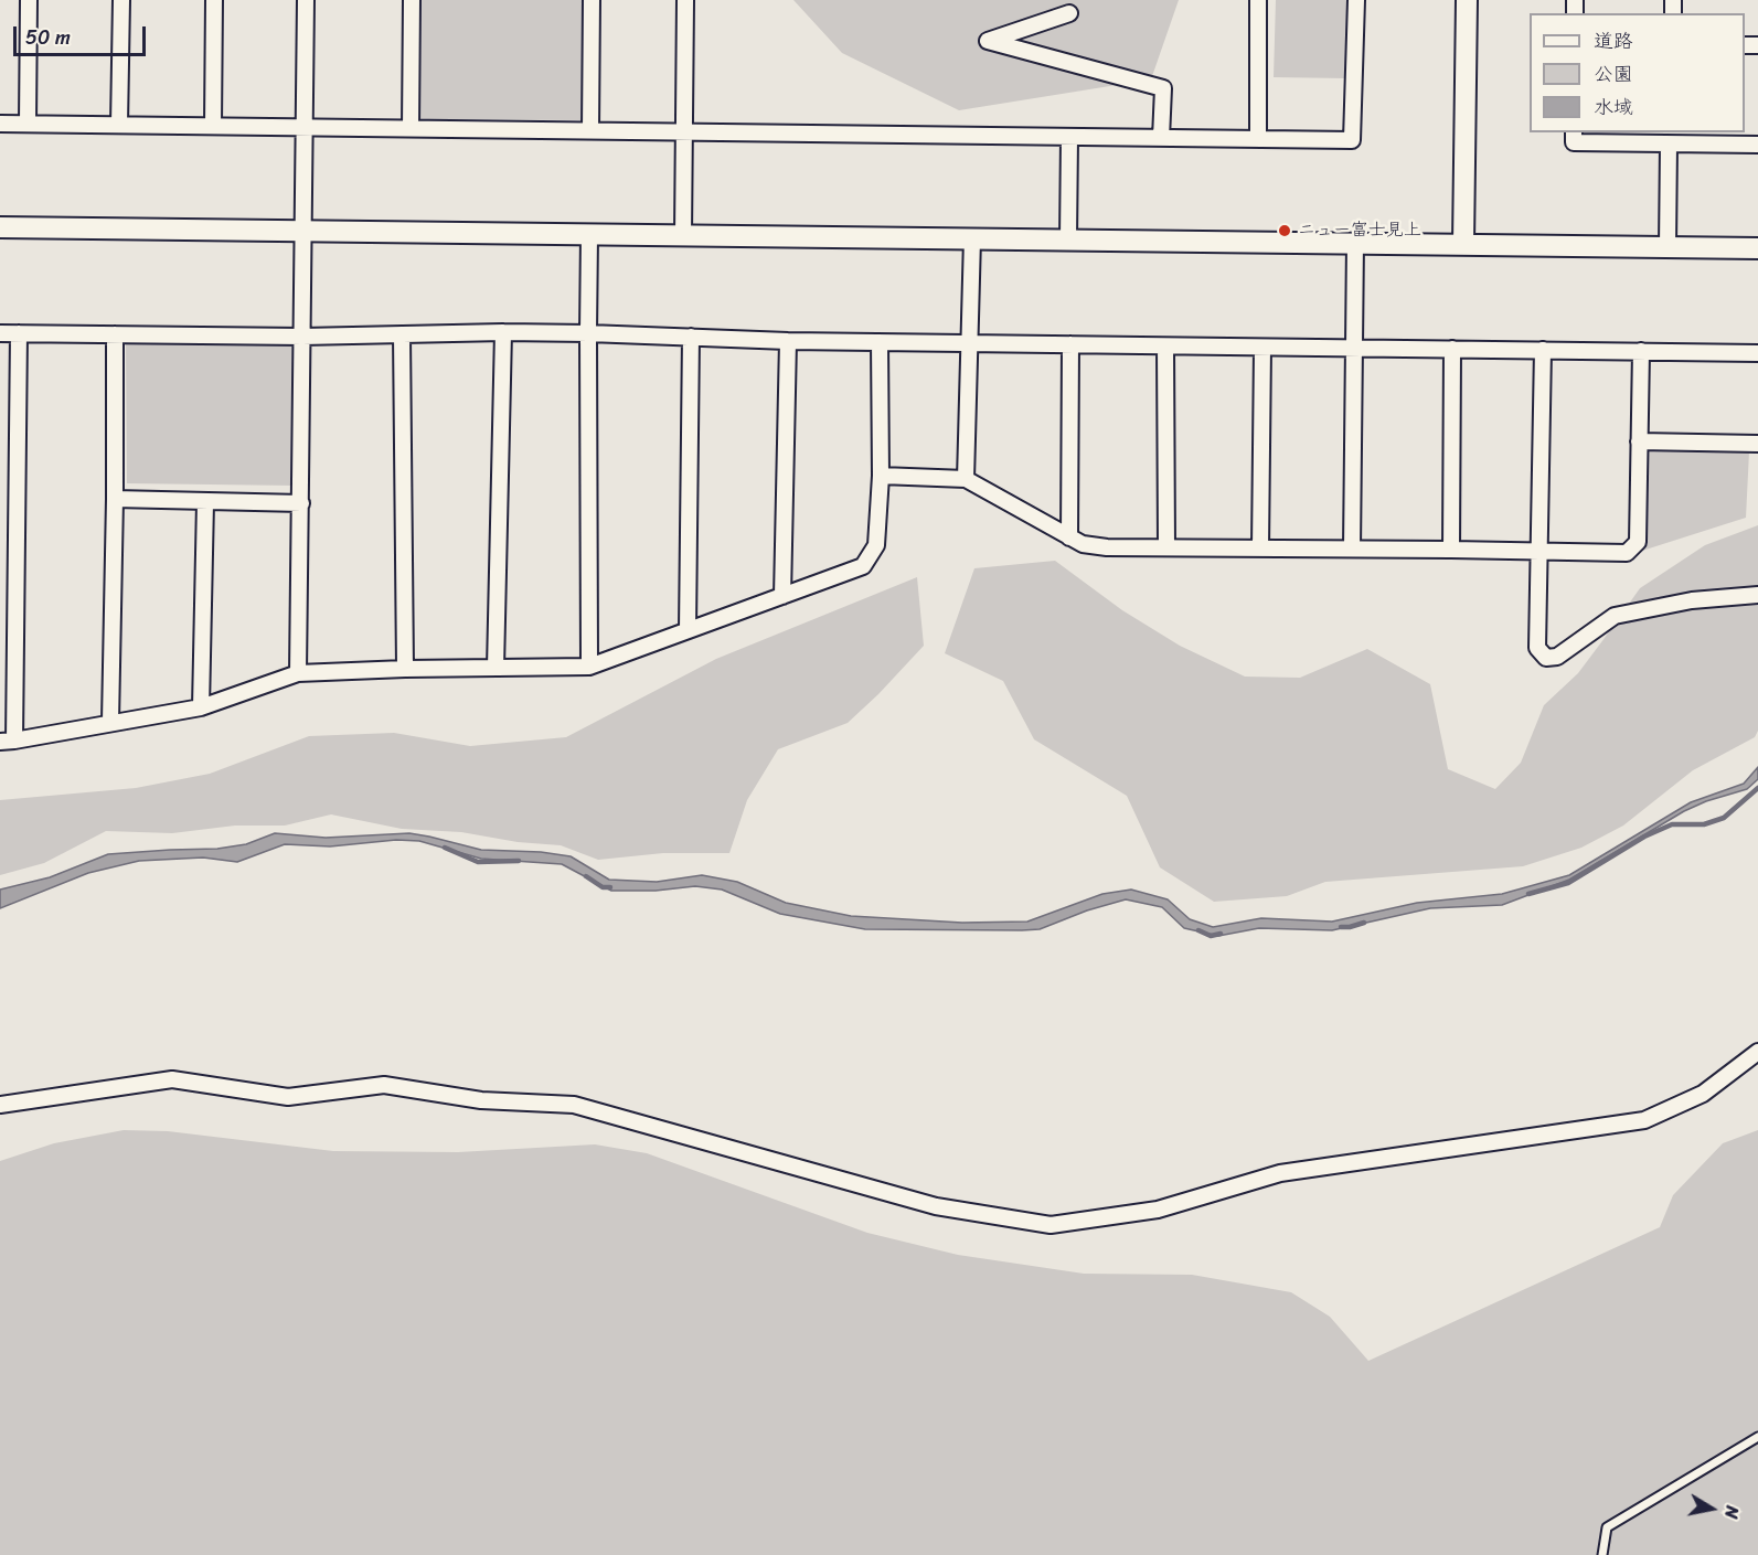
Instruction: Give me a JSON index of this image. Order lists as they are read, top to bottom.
{
  "places": ["ニュー富士見上"],
  "legend": ["道路", "公園", "水域"],
  "scale_bar": "50 m",
  "north": "right"
}
